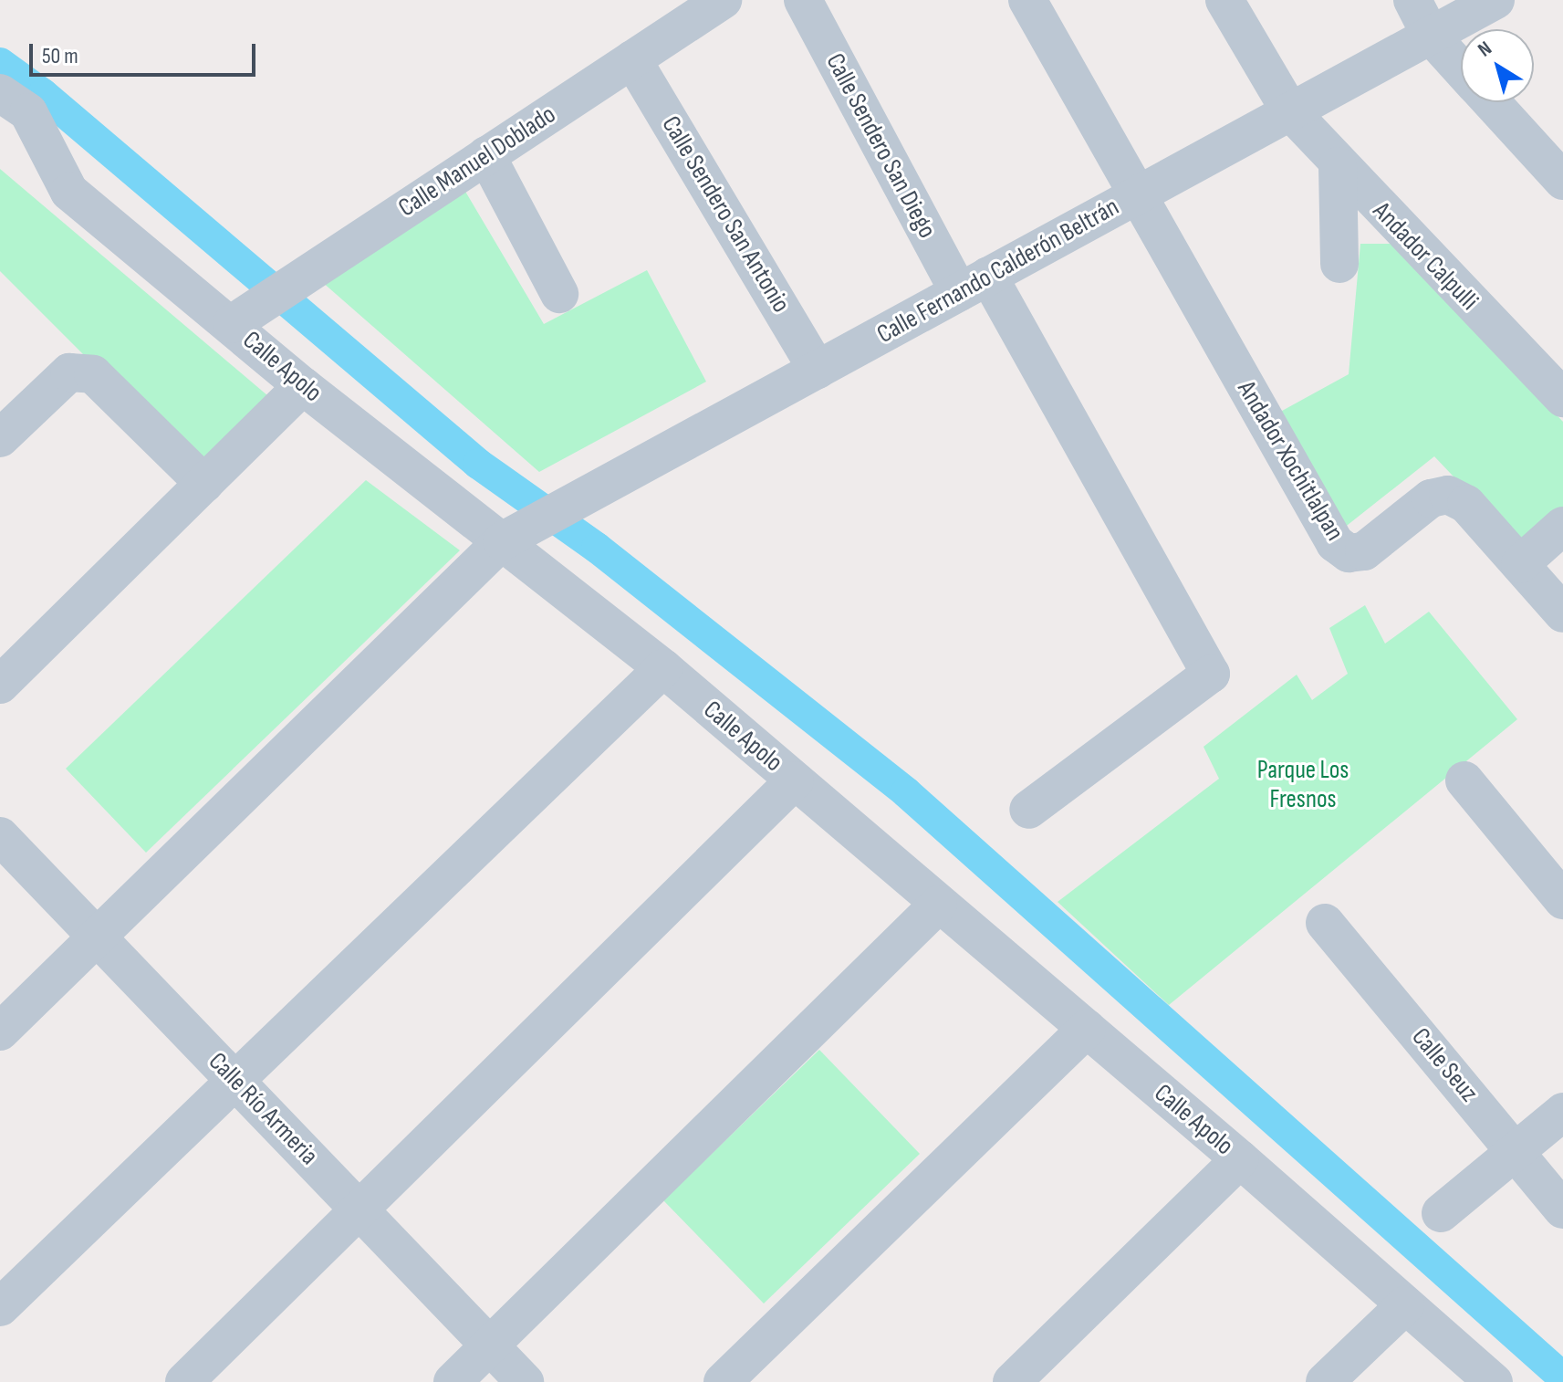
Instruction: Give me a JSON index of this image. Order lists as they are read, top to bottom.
{
  "streets": {
    "street": [
      "Calle Sendero San Diego",
      "Calle Manuel Doblado",
      "Calle Sendero San Antonio",
      "Andador Calpulli",
      "Calle Fernando Calderón Beltrán",
      "Calle Apolo",
      "Andador Xochitlalpan",
      "Calle Seuz",
      "Calle Río Armeria"
    ]
  },
  "crossings": [
    ["Calle Sendero San Diego", "Calle Fernando Calderón Beltrán"],
    ["Calle Manuel Doblado", "Calle Sendero San Antonio"],
    ["Calle Manuel Doblado", "Calle Apolo"],
    ["Calle Sendero San Antonio", "Calle Fernando Calderón Beltrán"],
    ["Andador Calpulli", "Calle Fernando Calderón Beltrán"],
    ["Calle Fernando Calderón Beltrán", "Calle Apolo"],
    ["Calle Fernando Calderón Beltrán", "Andador Xochitlalpan"],
    ["Calle Fernando Calderón Beltrán", "Calle Río Armeria"]
  ],
  "parks": ["Parque Los Fresnos"],
  "scale_bar": "50 m",
  "north": "top left"
}
